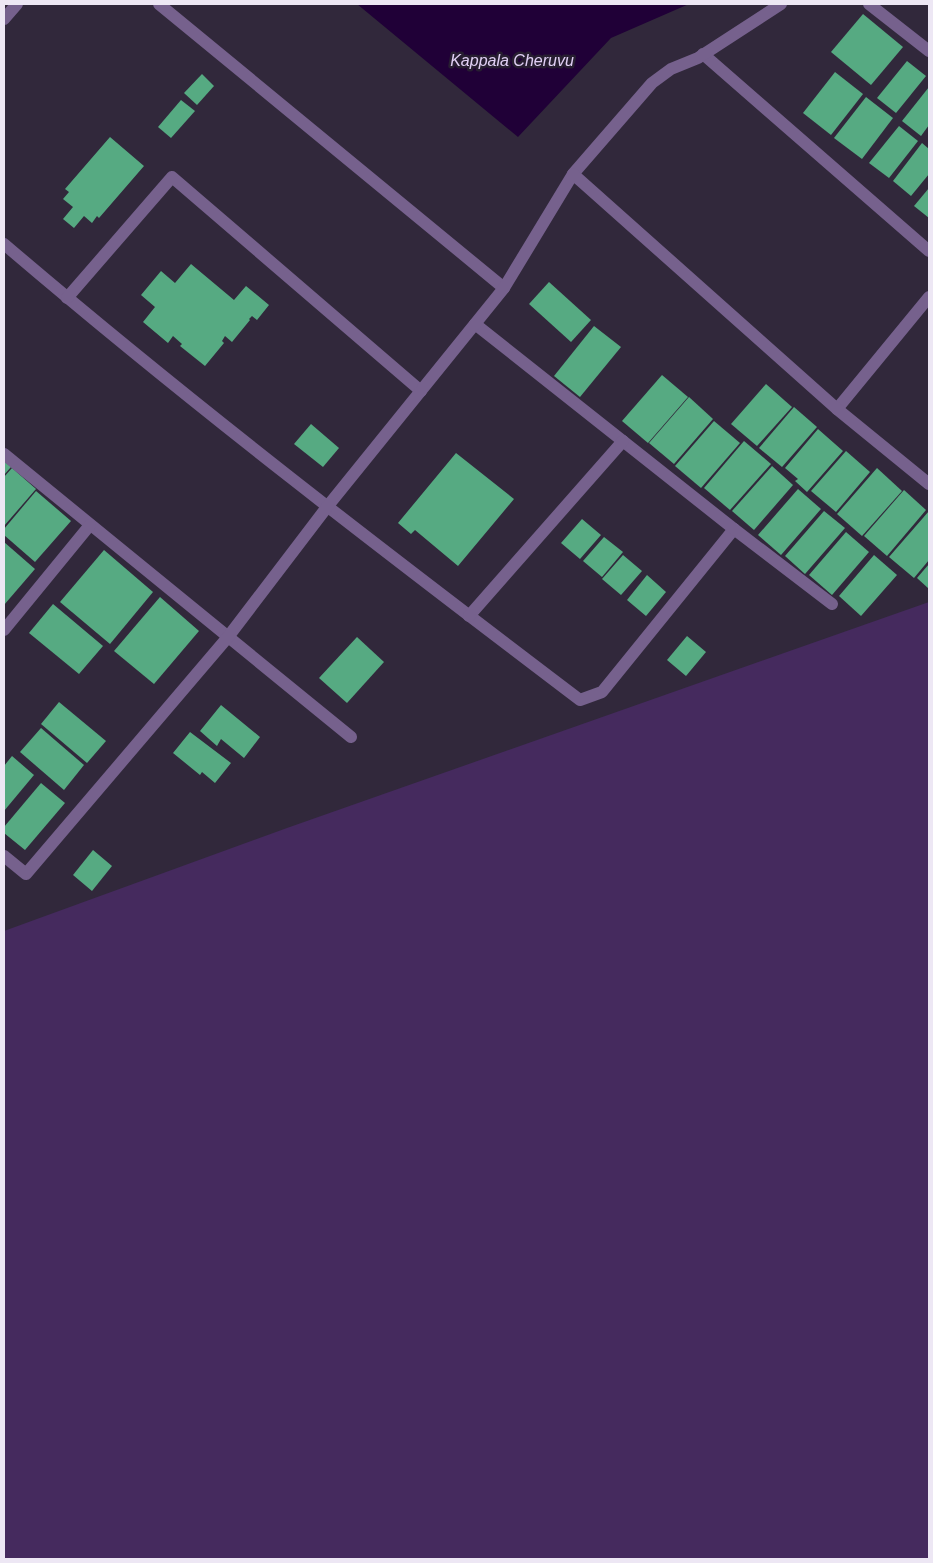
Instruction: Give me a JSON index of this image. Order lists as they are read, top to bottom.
{
  "water": ["Kappala Cheruvu"]
}
